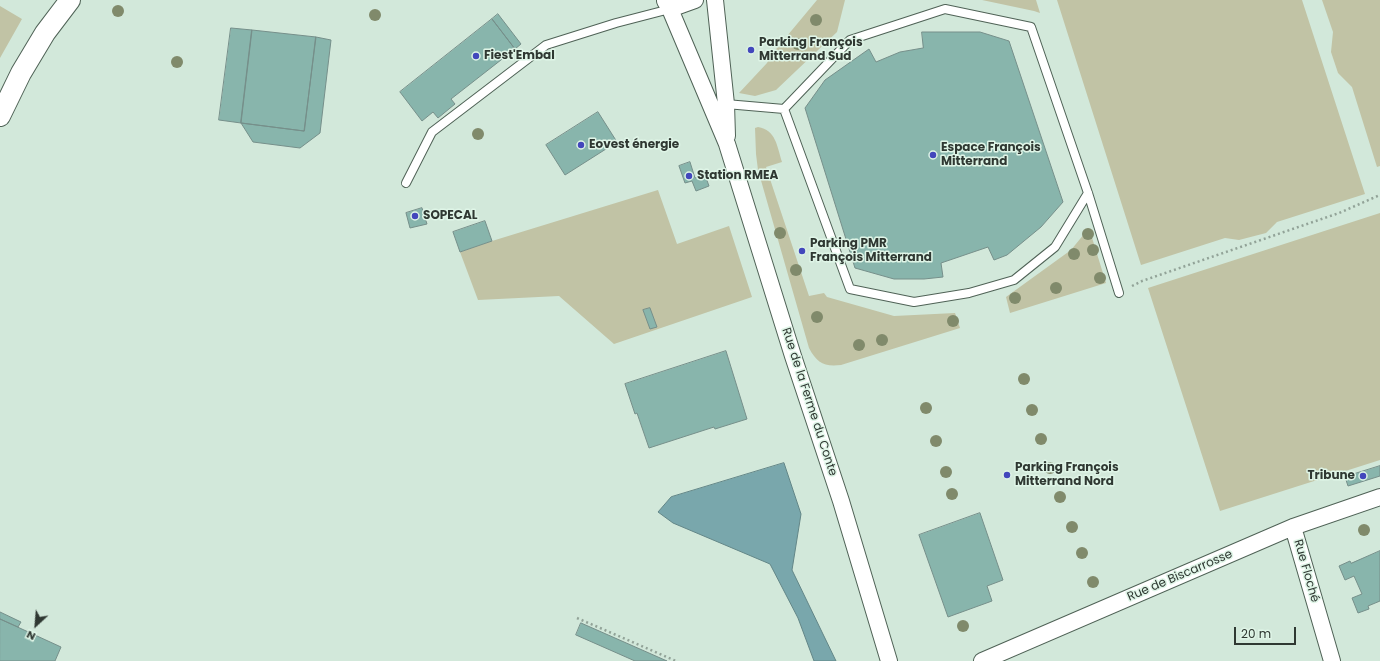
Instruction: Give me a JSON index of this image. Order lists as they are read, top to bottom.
{
  "streets": {
    "street": ["Rue de la Ferme du Conte", "Rue Floché", "Rue de Biscarrosse"]
  },
  "crossings": [
    ["Rue Floché", "Rue de Biscarrosse"]
  ],
  "places": [
    "Parking François Mitterrand Sud",
    "Fiest'Embal",
    "Eovest énergie",
    "Espace François Mitterrand",
    "Station RMEA",
    "SOPECAL",
    "Parking PMR François Mitterrand",
    "Parking François Mitterrand Nord",
    "Tribune"
  ],
  "scale_bar": "20 m",
  "north": "bottom left"
}
